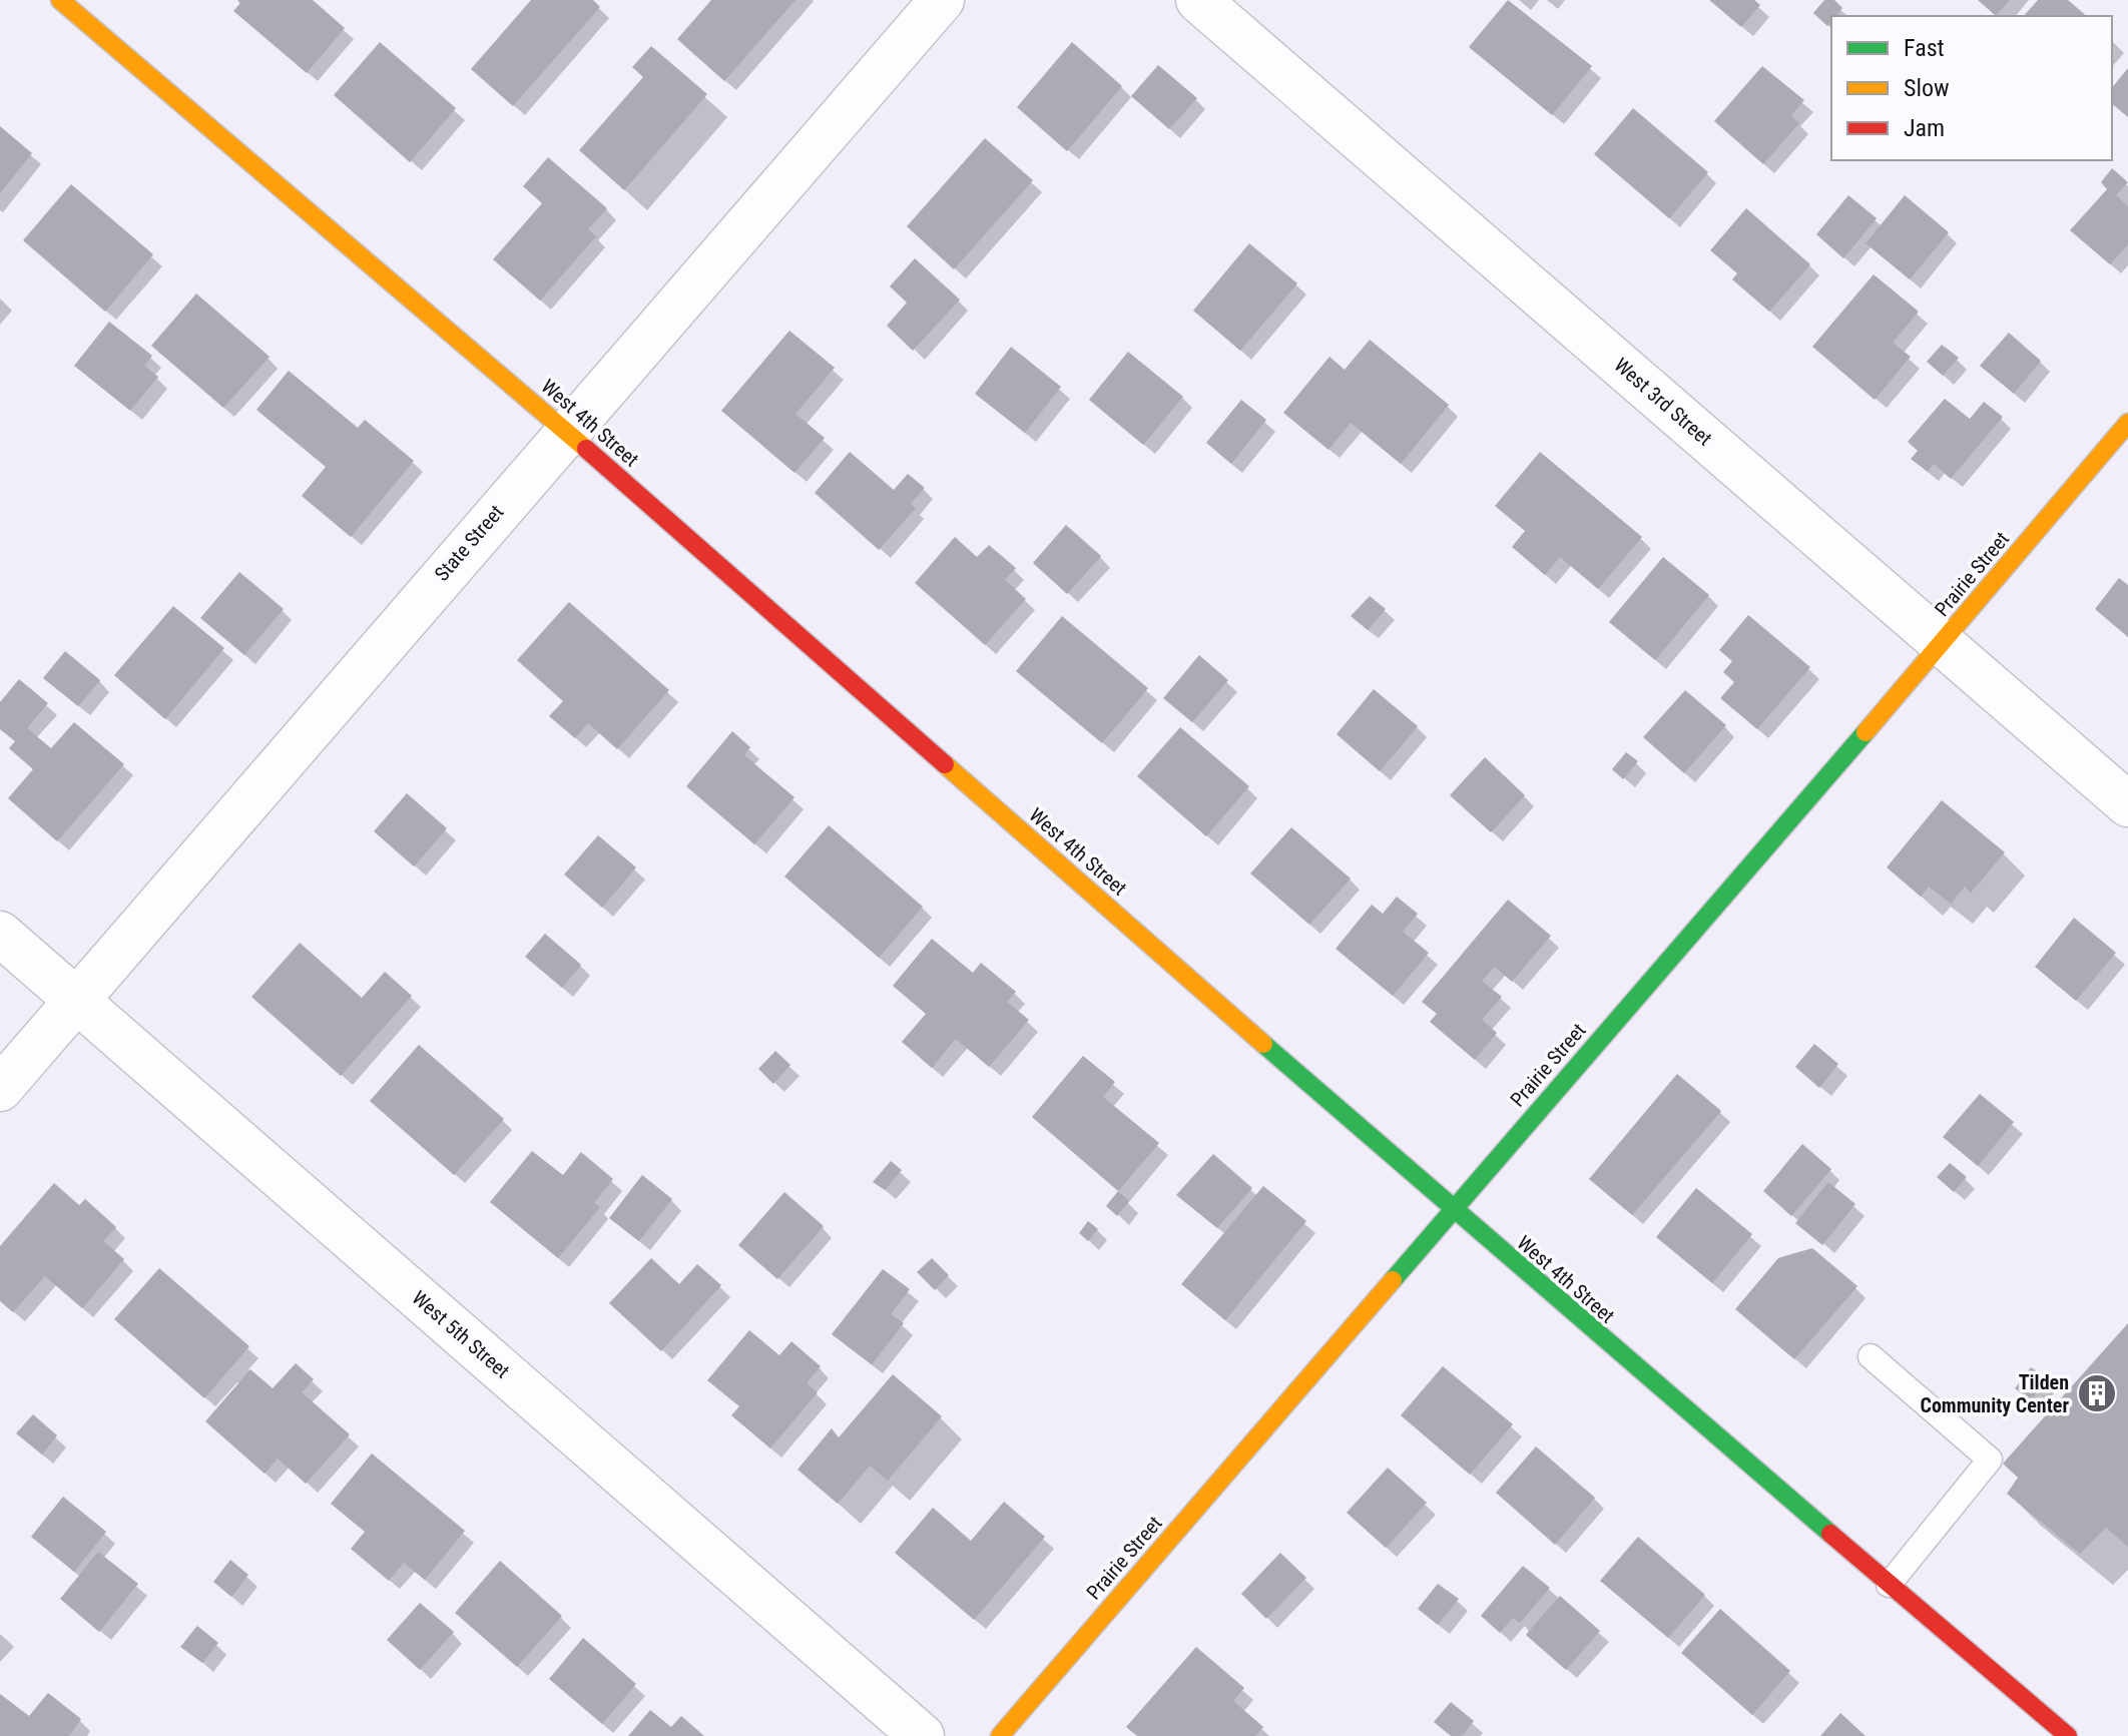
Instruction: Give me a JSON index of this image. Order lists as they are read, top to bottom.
{
  "streets": {
    "street": [
      "West 3rd Street",
      "West 4th Street",
      "State Street",
      "Prairie Street",
      "West 5th Street"
    ]
  },
  "crossings": [
    ["West 3rd Street", "Prairie Street"],
    ["West 4th Street", "State Street"],
    ["West 4th Street", "Prairie Street"],
    ["State Street", "West 5th Street"]
  ],
  "places": {
    "building": ["Tilden Community Center"]
  },
  "legend": ["Fast", "Slow", "Jam"]
}
